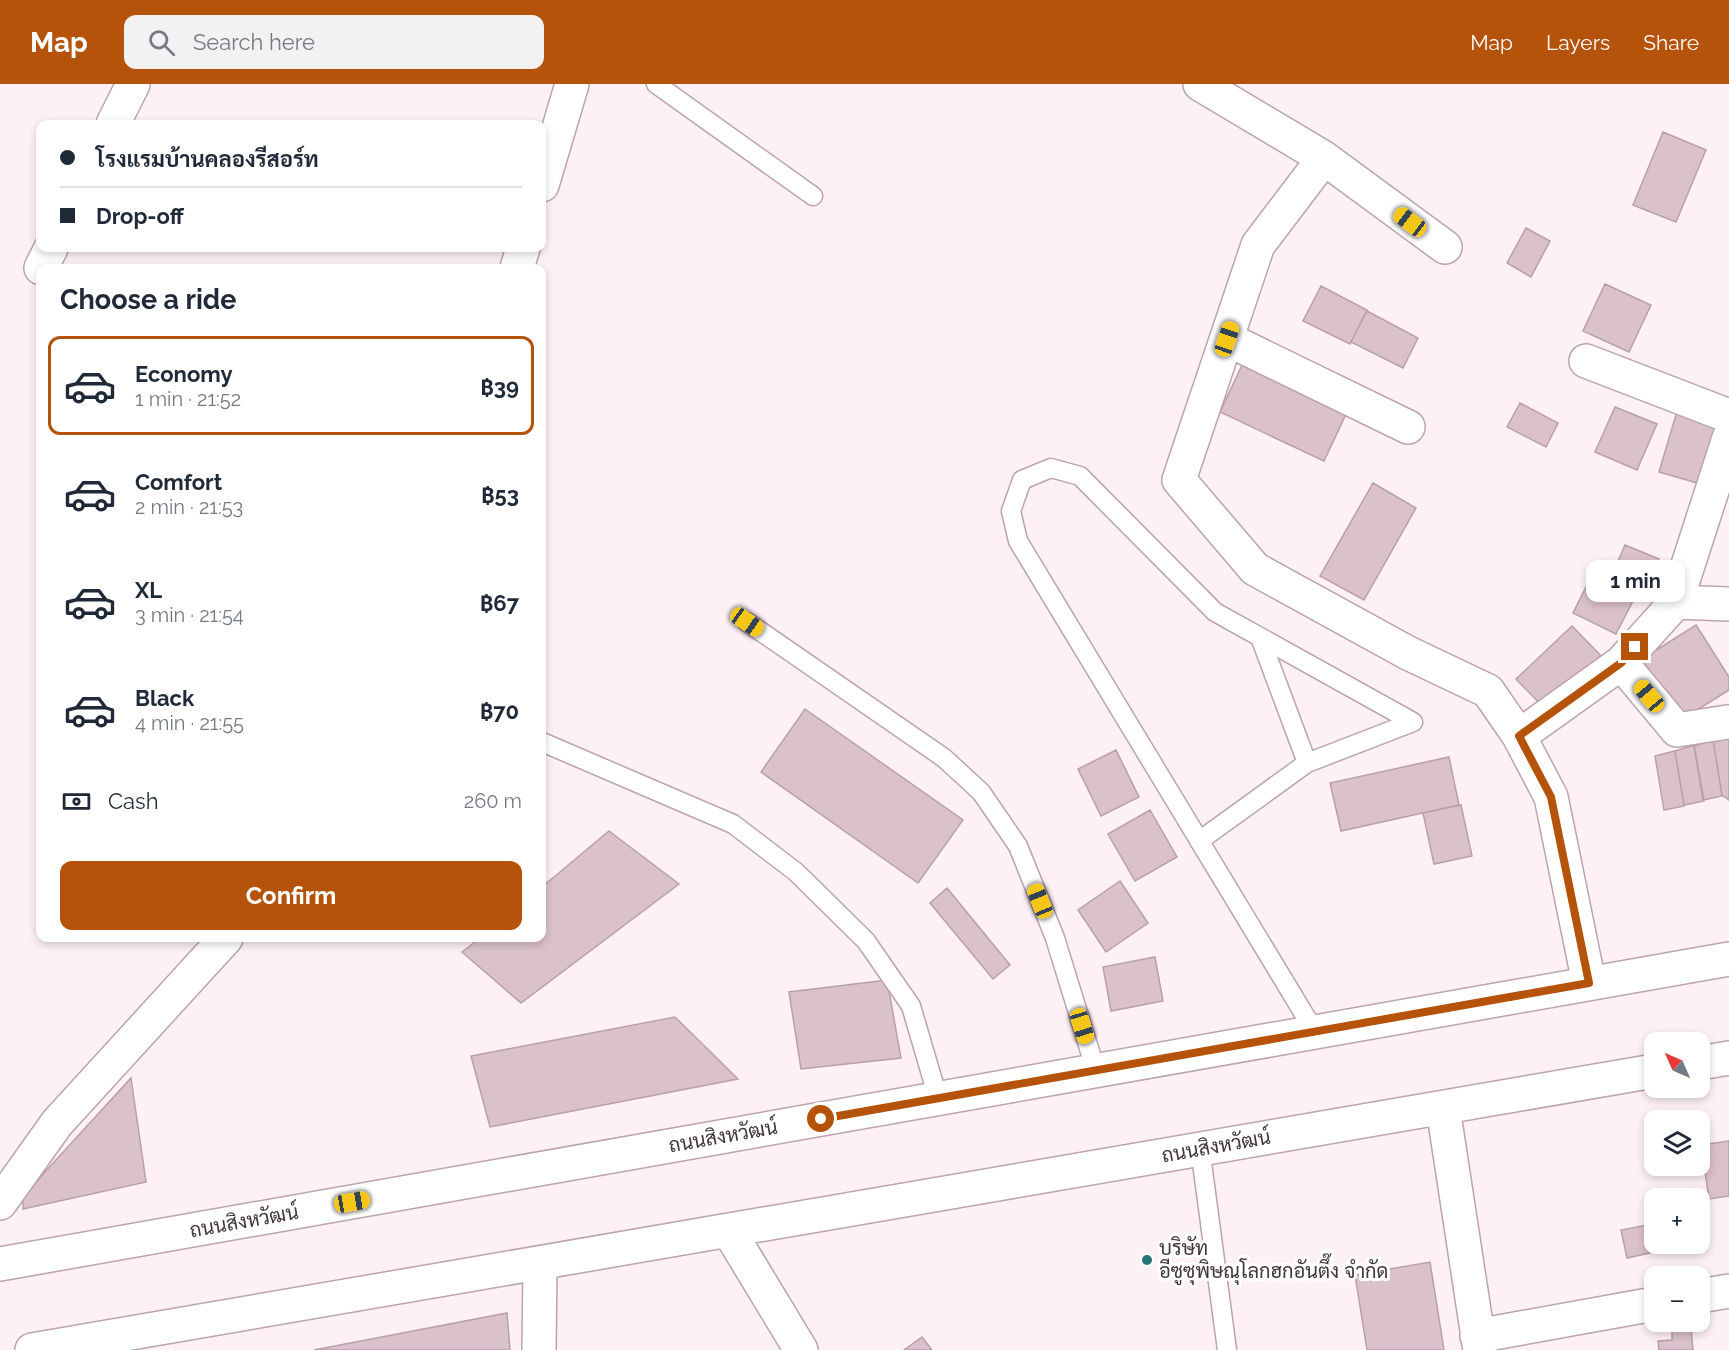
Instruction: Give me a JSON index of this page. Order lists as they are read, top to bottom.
{
  "streets": {
    "street": ["ถนนสิงหวัฒน์"]
  },
  "places": ["บริษัท อีซูซุพิษณุโลกฮกอันตึ๊ง จำกัด"],
  "north": "top left",
  "page": {
    "header": "Map",
    "search": "Search here",
    "nav": ["Map", "Layers", "Share"],
    "banner": ["โรงแรมบ้านคลองรีสอร์ท", "Drop-off"],
    "heading": "Choose a ride",
    "list": [
      {
        "name": "Economy",
        "note": "1 min · 21:52",
        "value": "฿39"
      },
      {
        "name": "Comfort",
        "note": "2 min · 21:53",
        "value": "฿53"
      },
      {
        "name": "XL",
        "note": "3 min · 21:54",
        "value": "฿67"
      },
      {
        "name": "Black",
        "note": "4 min · 21:55",
        "value": "฿70"
      }
    ],
    "bubble": "1 min",
    "pay": ["Cash", "260 m"],
    "buttons": "Confirm",
    "map_buttons": ["+", "−"]
  }
}
